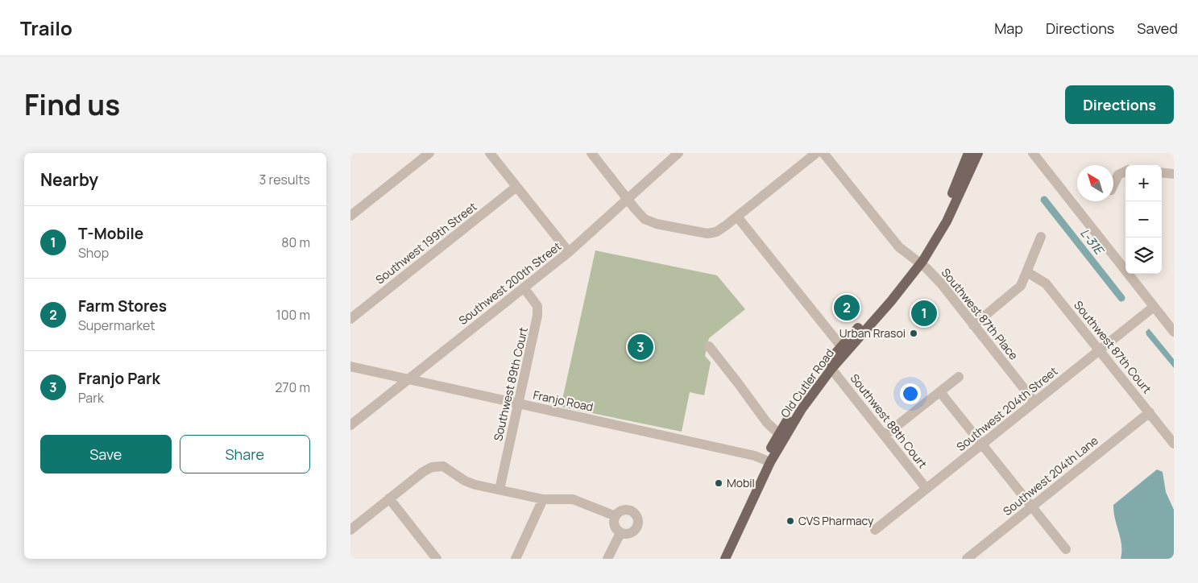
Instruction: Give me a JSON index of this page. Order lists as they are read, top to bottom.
{
  "streets": {
    "main road": ["Old Cutler Road"],
    "street": [
      "Southwest 199th Street",
      "Southwest 200th Street",
      "Southwest 87th Place",
      "Southwest 87th Court",
      "Southwest 89th Court",
      "Franjo Road",
      "Southwest 204th Street",
      "Southwest 88th Court",
      "Southwest 204th Lane"
    ]
  },
  "crossings": [
    ["Southwest 200th Street", "Southwest 89th Court"],
    ["Southwest 200th Street", "Franjo Road"],
    ["Southwest 87th Place", "Old Cutler Road"],
    ["Southwest 87th Place", "Southwest 204th Street"],
    ["Southwest 87th Court", "Southwest 204th Street"],
    ["Southwest 87th Court", "Southwest 204th Lane"],
    ["Old Cutler Road", "Franjo Road"],
    ["Old Cutler Road", "Southwest 88th Court"],
    ["Southwest 89th Court", "Franjo Road"],
    ["Southwest 204th Street", "Southwest 88th Court"]
  ],
  "water": ["L-31E"],
  "places": ["Urban Rrasoi", "Mobil", "CVS Pharmacy"],
  "north": "top left",
  "page": {
    "header": "Trailo",
    "nav": ["Map", "Directions", "Saved"],
    "title": "Find us",
    "buttons": [
      "Directions",
      ["Save", "Share"]
    ],
    "heading": ["Nearby", "3 results"],
    "map_buttons": ["+", "−"],
    "list": [
      {
        "mark": "1",
        "name": "T-Mobile",
        "note": "Shop",
        "value": "80 m"
      },
      {
        "mark": "2",
        "name": "Farm Stores",
        "note": "Supermarket",
        "value": "100 m"
      },
      {
        "mark": "3",
        "name": "Franjo Park",
        "note": "Park",
        "value": "270 m"
      }
    ],
    "pins": ["2", "1", "3"]
  }
}
